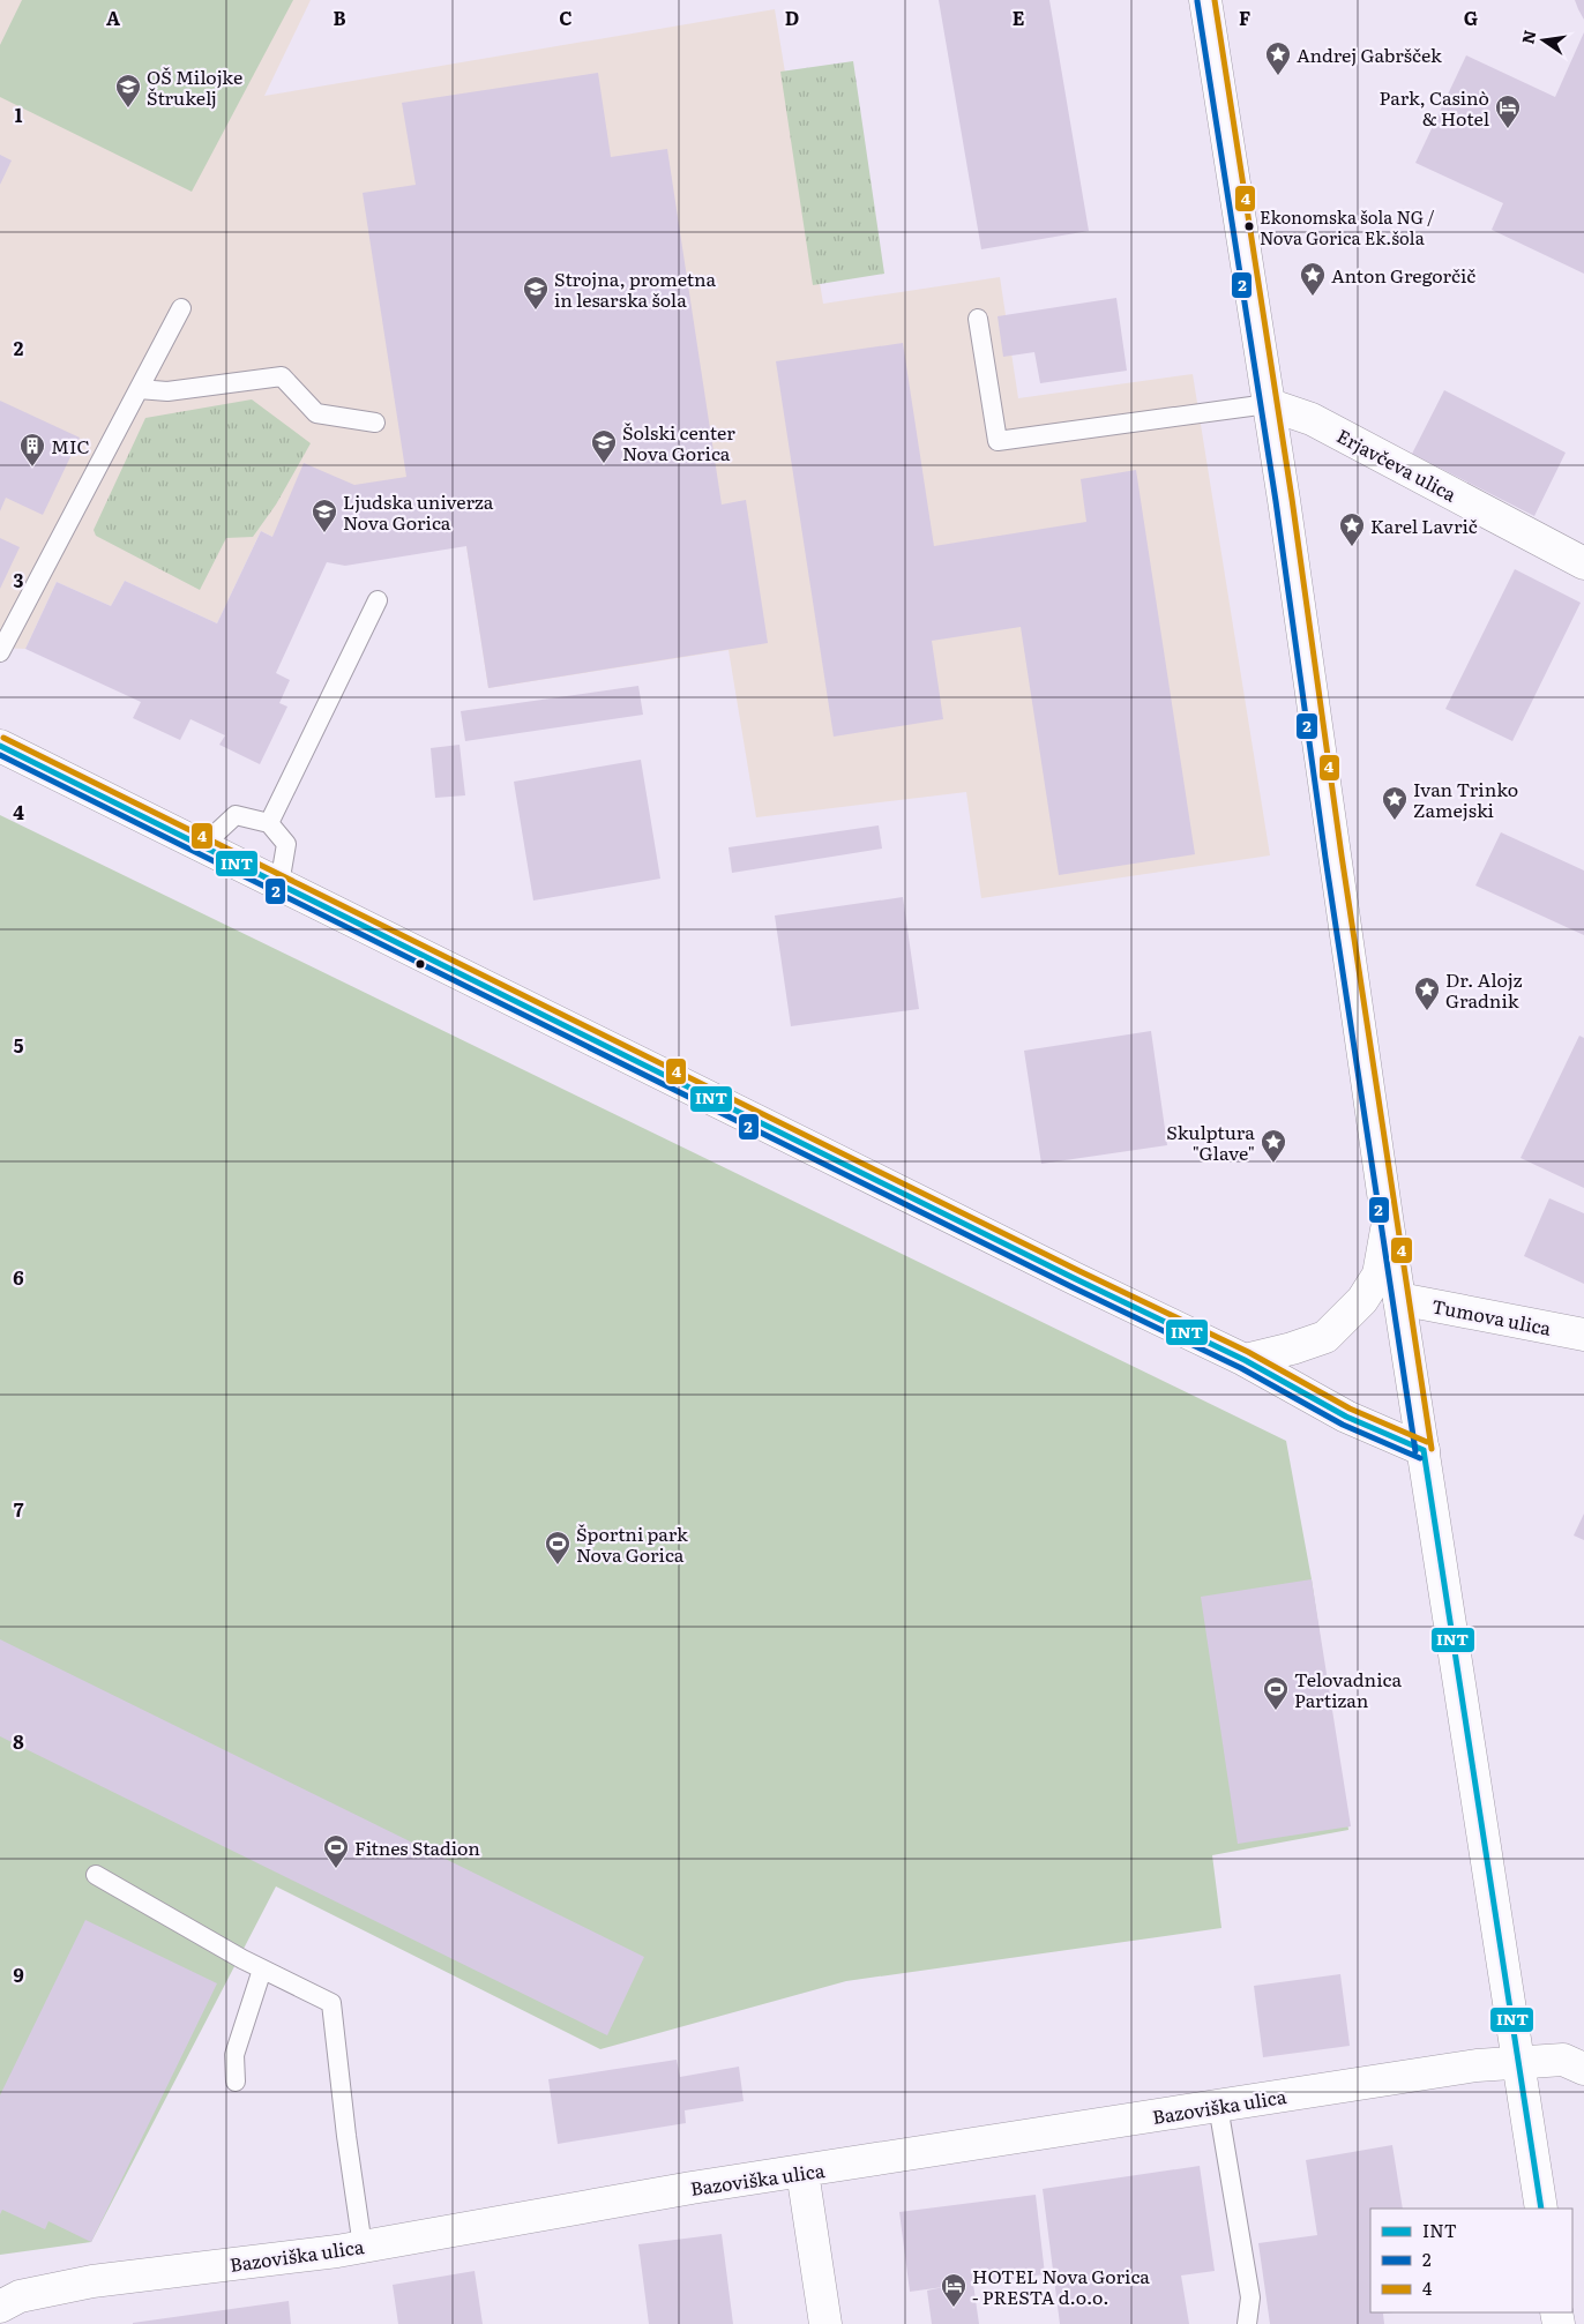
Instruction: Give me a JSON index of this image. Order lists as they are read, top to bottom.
{
  "streets": {
    "street": ["Erjavčeva ulica", "Tumova ulica", "Bazoviška ulica"]
  },
  "places": {
    "place": [
      "Andrej Gabršček",
      "Anton Gregorčič",
      "Karel Lavrič",
      "Ivan Trinko Zamejski",
      "Dr. Alojz Gradnik",
      "Skulptura \"Glave\""
    ],
    "school or university": [
      "OŠ Milojke Štrukelj",
      "Strojna, prometna in lesarska šola",
      "Šolski center Nova Gorica",
      "Ljudska univerza Nova Gorica"
    ],
    "hotel": ["Park, Casinò & Hotel", "HOTEL Nova Gorica - PRESTA d.o.o."],
    "other": ["Ekonomska šola NG / Nova Gorica Ek.šola"],
    "building": ["MIC"],
    "sports": ["Športni park Nova Gorica", "Telovadnica Partizan", "Fitnes Stadion"]
  },
  "lines": ["transit line 4", "transit line 2", "transit line INT"],
  "legend": ["INT", "2", "4"],
  "north": "left",
  "grid": {
    "columns": [
      "A",
      "B",
      "C",
      "D",
      "E",
      "F",
      "G"
    ],
    "rows": [
      "1",
      "2",
      "3",
      "4",
      "5",
      "6",
      "7",
      "8",
      "9"
    ]
  }
}
